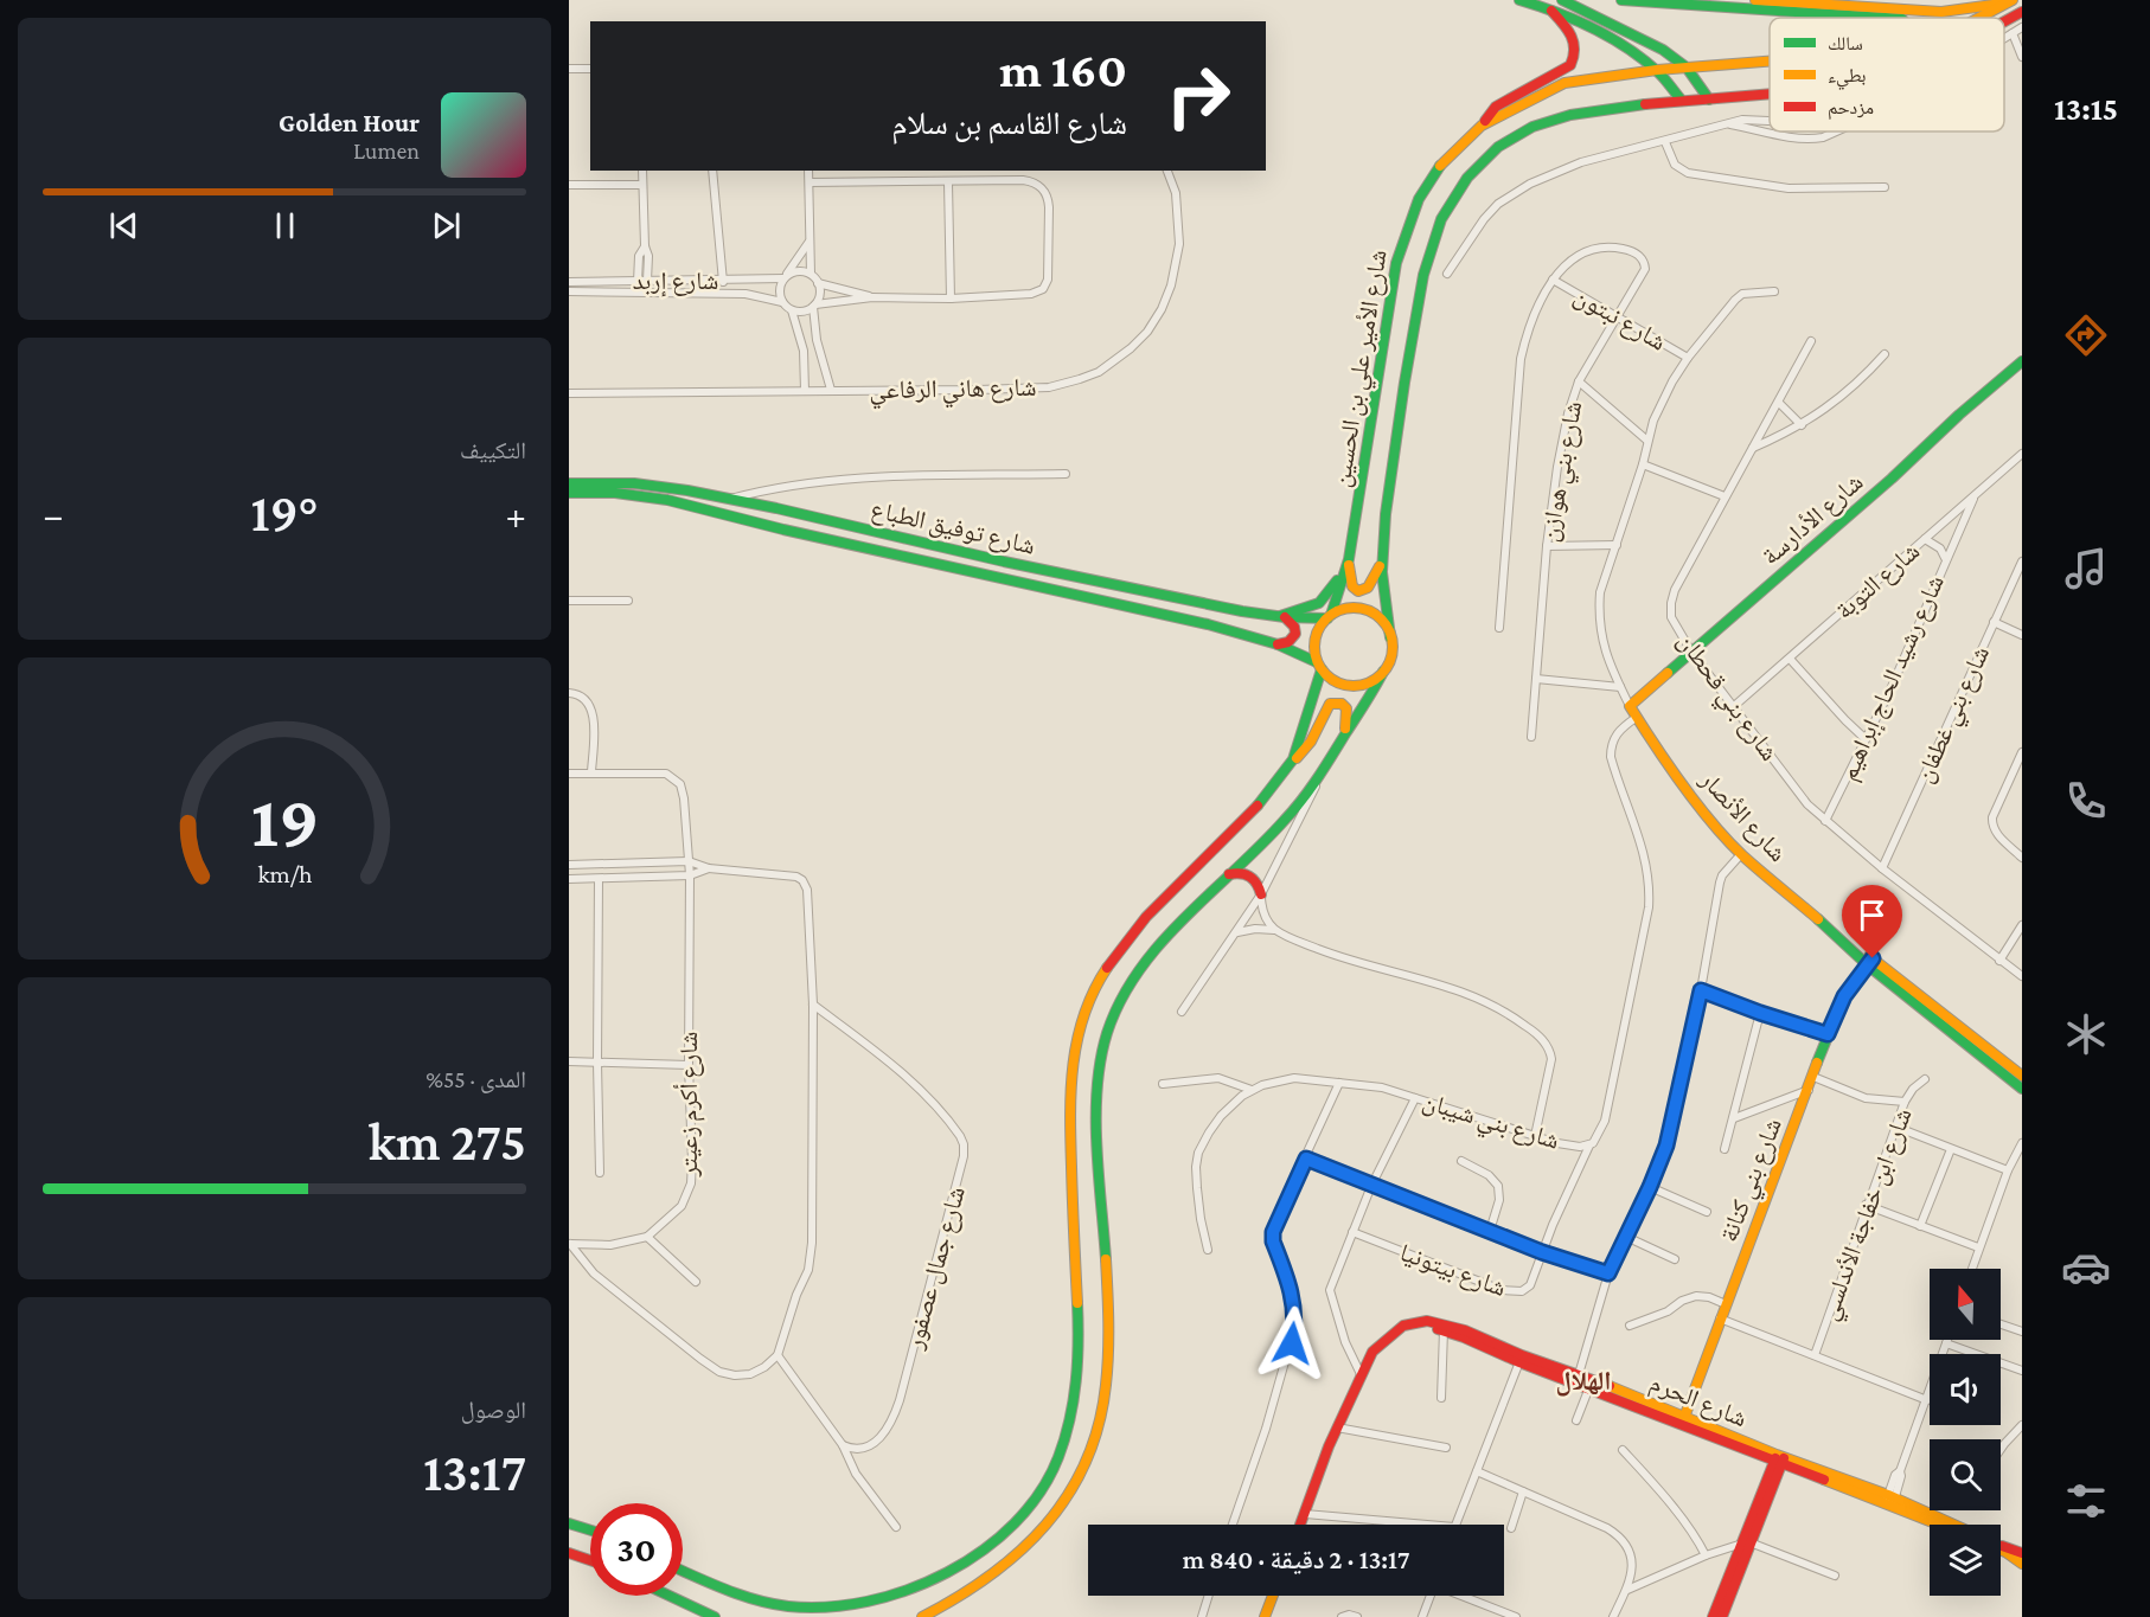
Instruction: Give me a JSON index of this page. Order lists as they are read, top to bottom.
{
  "streets": {
    "main road": [
      "شارع الأمير علي بن الحسين",
      "شارع الأدارسة",
      "شارع توفيق الطباع",
      "شارع الأنصار",
      "شارع بني كنانة",
      "شارع الحرم"
    ],
    "street": [
      "شارع إربد",
      "شارع نبتون",
      "شارع هاني الرفاعي",
      "شارع بني هوازن",
      "شارع التوبة",
      "شارع رشيد الحاج إبراهيم",
      "شارع بني قحطان",
      "شارع بني غطفان",
      "شارع أكرم زعيتر",
      "شارع بني شيبان",
      "شارع ابن خفاجة الأندلسي",
      "شارع جمال عصفور",
      "شارع بيتونيا"
    ]
  },
  "crossings": [
    ["شارع نبتون", "شارع بني هوازن"],
    ["شارع الأمير علي بن الحسين", "شارع توفيق الطباع"],
    ["شارع الأدارسة", "شارع بني قحطان"],
    ["شارع الأدارسة", "شارع الأنصار"],
    ["شارع التوبة", "شارع رشيد الحاج إبراهيم"],
    ["شارع التوبة", "شارع بني قحطان"],
    ["شارع رشيد الحاج إبراهيم", "شارع بني قحطان"],
    ["شارع بني قحطان", "شارع بني غطفان"],
    ["شارع الأنصار", "شارع بني شيبان"],
    ["شارع الأنصار", "شارع بني كنانة"],
    ["شارع بني شيبان", "شارع بيتونيا"],
    ["شارع بني كنانة", "شارع الحرم"]
  ],
  "districts": ["الهلال"],
  "legend": ["سالك", "بطيء", "مزدحم"],
  "north": "top",
  "page": {
    "tabs": "13:15",
    "turn": ["160 m", "شارع القاسم بن سلام"],
    "song": ["Golden Hour", "Lumen"],
    "tile": [
      "التكييف",
      ["المدى · 55%", "275 km"],
      ["الوصول", "13:17"]
    ],
    "heat": ["−", "19°", "+"],
    "limit": "30",
    "trip": "13:17 · 2 دقيقة · 840 m",
    "gauge": ["19", "km/h"]
  }
}
